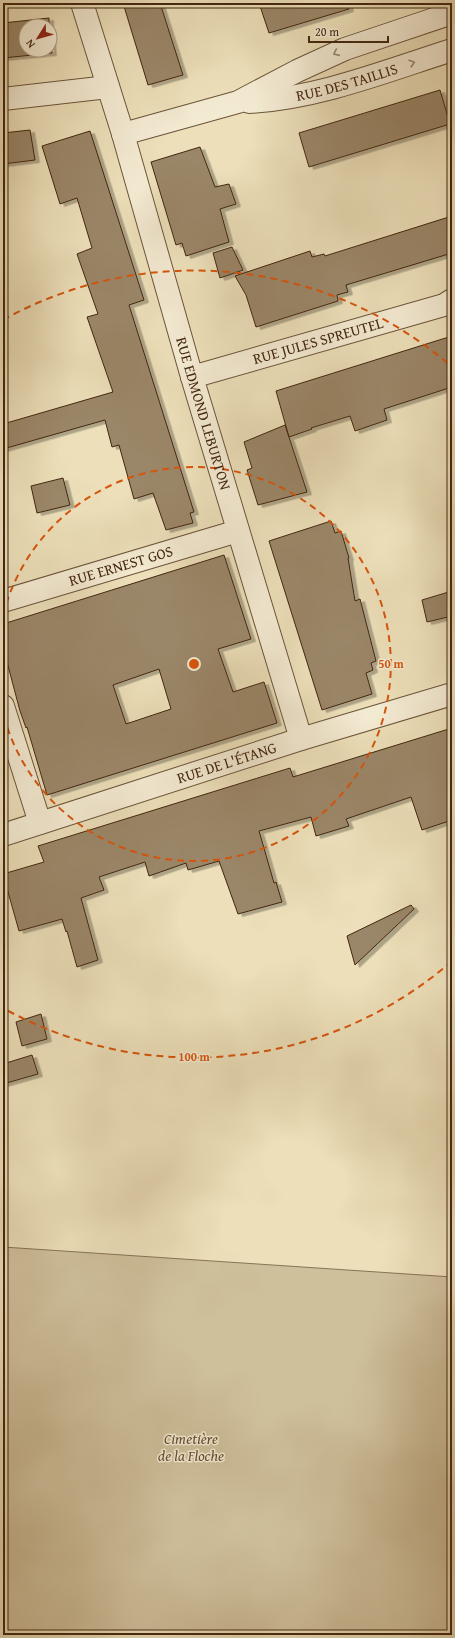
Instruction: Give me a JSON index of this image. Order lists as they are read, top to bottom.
{
  "streets": {
    "street": [
      "RUE DES TAILLIS",
      "RUE JULES SPREUTEL",
      "RUE EDMOND LEBURTON",
      "RUE ERNEST GOS",
      "RUE DE L'ÉTANG"
    ]
  },
  "crossings": [
    ["RUE DES TAILLIS", "RUE EDMOND LEBURTON"],
    ["RUE JULES SPREUTEL", "RUE EDMOND LEBURTON"],
    ["RUE EDMOND LEBURTON", "RUE ERNEST GOS"],
    ["RUE EDMOND LEBURTON", "RUE DE L'ÉTANG"]
  ],
  "parks": ["Cimetière de la Floche"],
  "scale_bar": "20 m",
  "north": "bottom left",
  "rings": ["50 m", "100 m"]
}
